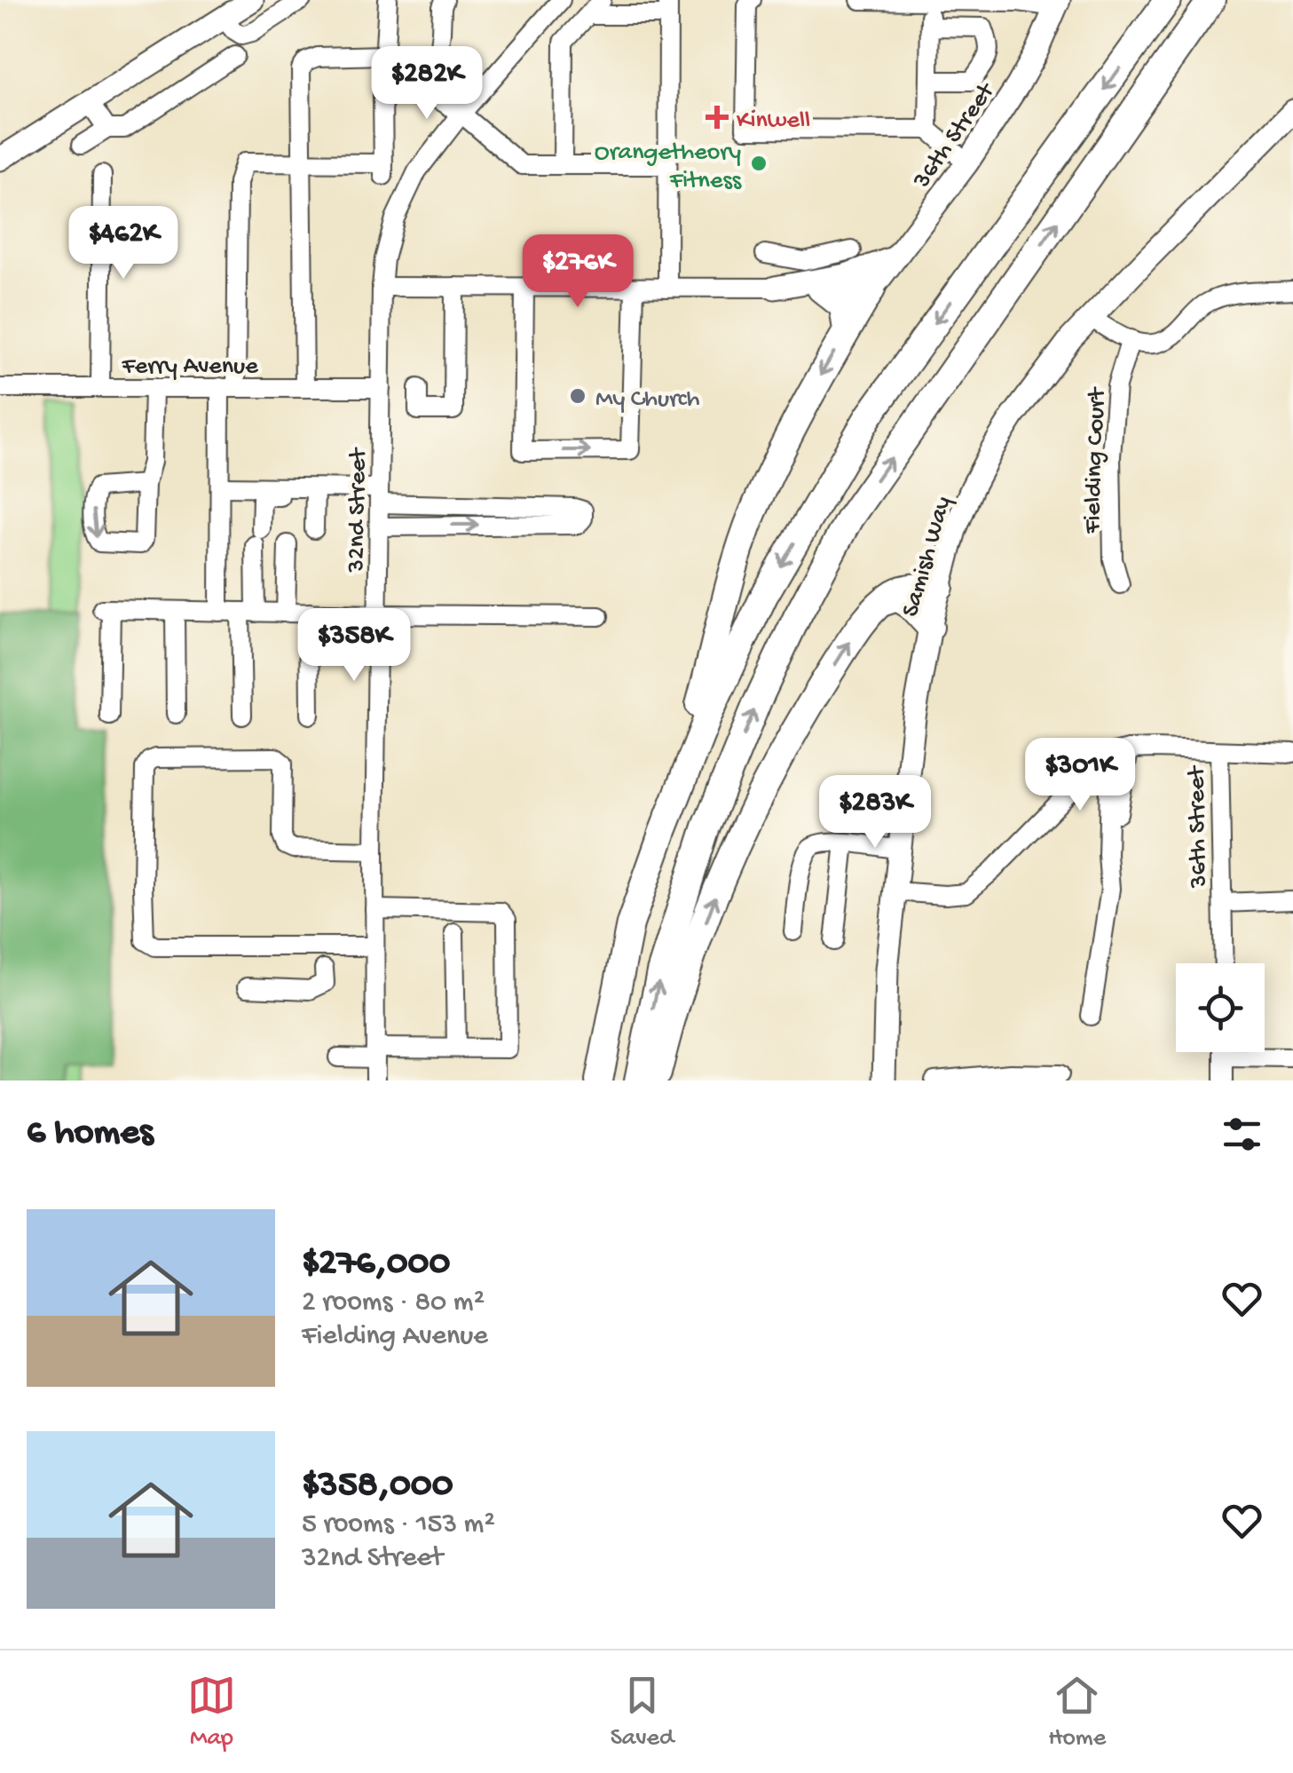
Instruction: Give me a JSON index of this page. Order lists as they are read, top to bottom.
{
  "streets": {
    "main road": ["36th Street", "Samish Way"],
    "street": ["Ferry Avenue", "Fielding Court", "32nd Street"]
  },
  "crossings": [
    ["Ferry Avenue", "32nd Street"]
  ],
  "places": {
    "health": ["Kinwell"],
    "other": ["Orangetheory Fitness", "My Church"]
  },
  "page": {
    "price": [
      "$282K",
      "$462K",
      "$276K",
      "$358K",
      "$301K",
      "$283K"
    ],
    "heading": "6 homes",
    "list": [
      {
        "name": "$276,000",
        "note": "2 rooms · 80 m² · Fielding Avenue"
      },
      {
        "name": "$358,000",
        "note": "5 rooms · 153 m² · 32nd Street"
      }
    ],
    "tabs": ["Map", "Saved", "Home"]
  }
}
